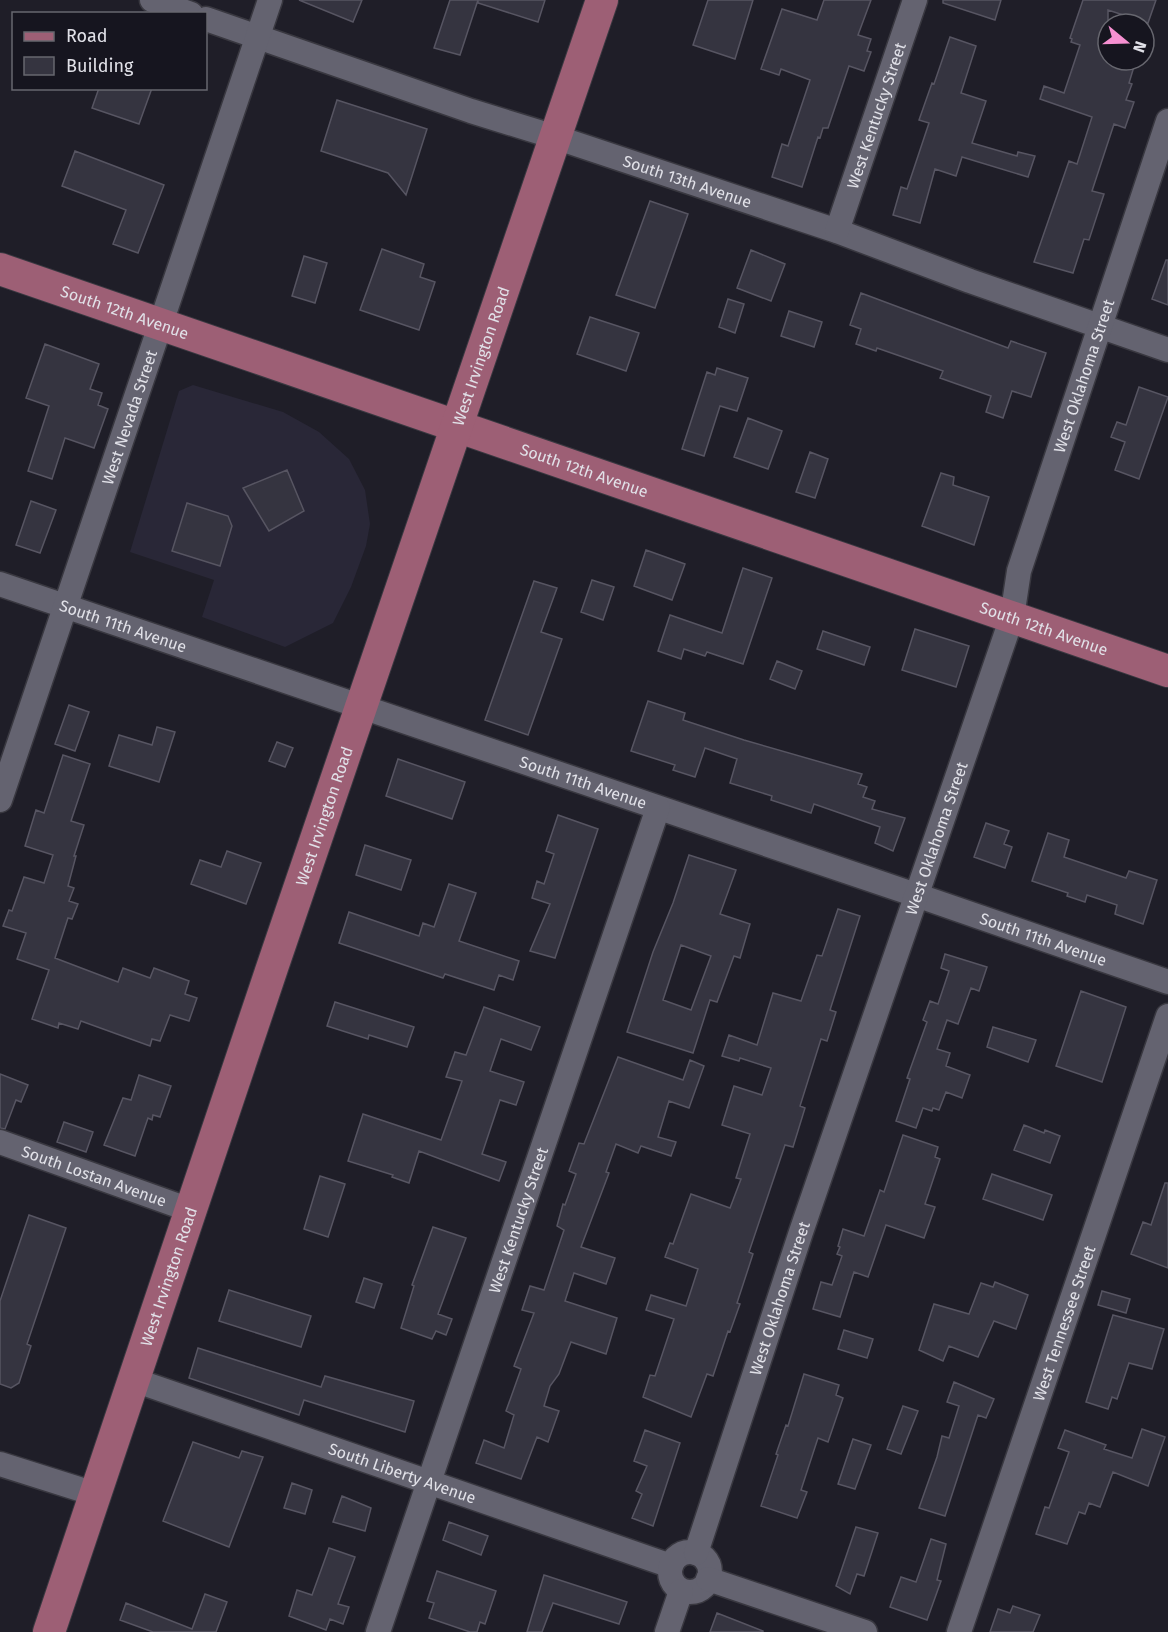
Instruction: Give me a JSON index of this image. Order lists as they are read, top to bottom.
{
  "streets": {
    "main road": ["South 12th Avenue", "West Irvington Road"],
    "street": [
      "West Kentucky Street",
      "South 13th Avenue",
      "West Oklahoma Street",
      "West Nevada Street",
      "South 11th Avenue",
      "South Lostan Avenue",
      "West Tennessee Street",
      "South Liberty Avenue"
    ]
  },
  "crossings": [
    ["West Kentucky Street", "South 13th Avenue"],
    ["West Kentucky Street", "South 11th Avenue"],
    ["West Kentucky Street", "South Liberty Avenue"],
    ["South 13th Avenue", "West Irvington Road"],
    ["South 13th Avenue", "West Oklahoma Street"],
    ["South 13th Avenue", "West Nevada Street"],
    ["South 12th Avenue", "West Irvington Road"],
    ["South 12th Avenue", "West Oklahoma Street"],
    ["South 12th Avenue", "West Nevada Street"],
    ["West Irvington Road", "South 11th Avenue"],
    ["West Irvington Road", "South Lostan Avenue"],
    ["West Irvington Road", "South Liberty Avenue"],
    ["West Oklahoma Street", "South 11th Avenue"],
    ["West Oklahoma Street", "South Liberty Avenue"],
    ["West Nevada Street", "South 11th Avenue"]
  ],
  "legend": ["Road", "Building"],
  "north": "right"
}
